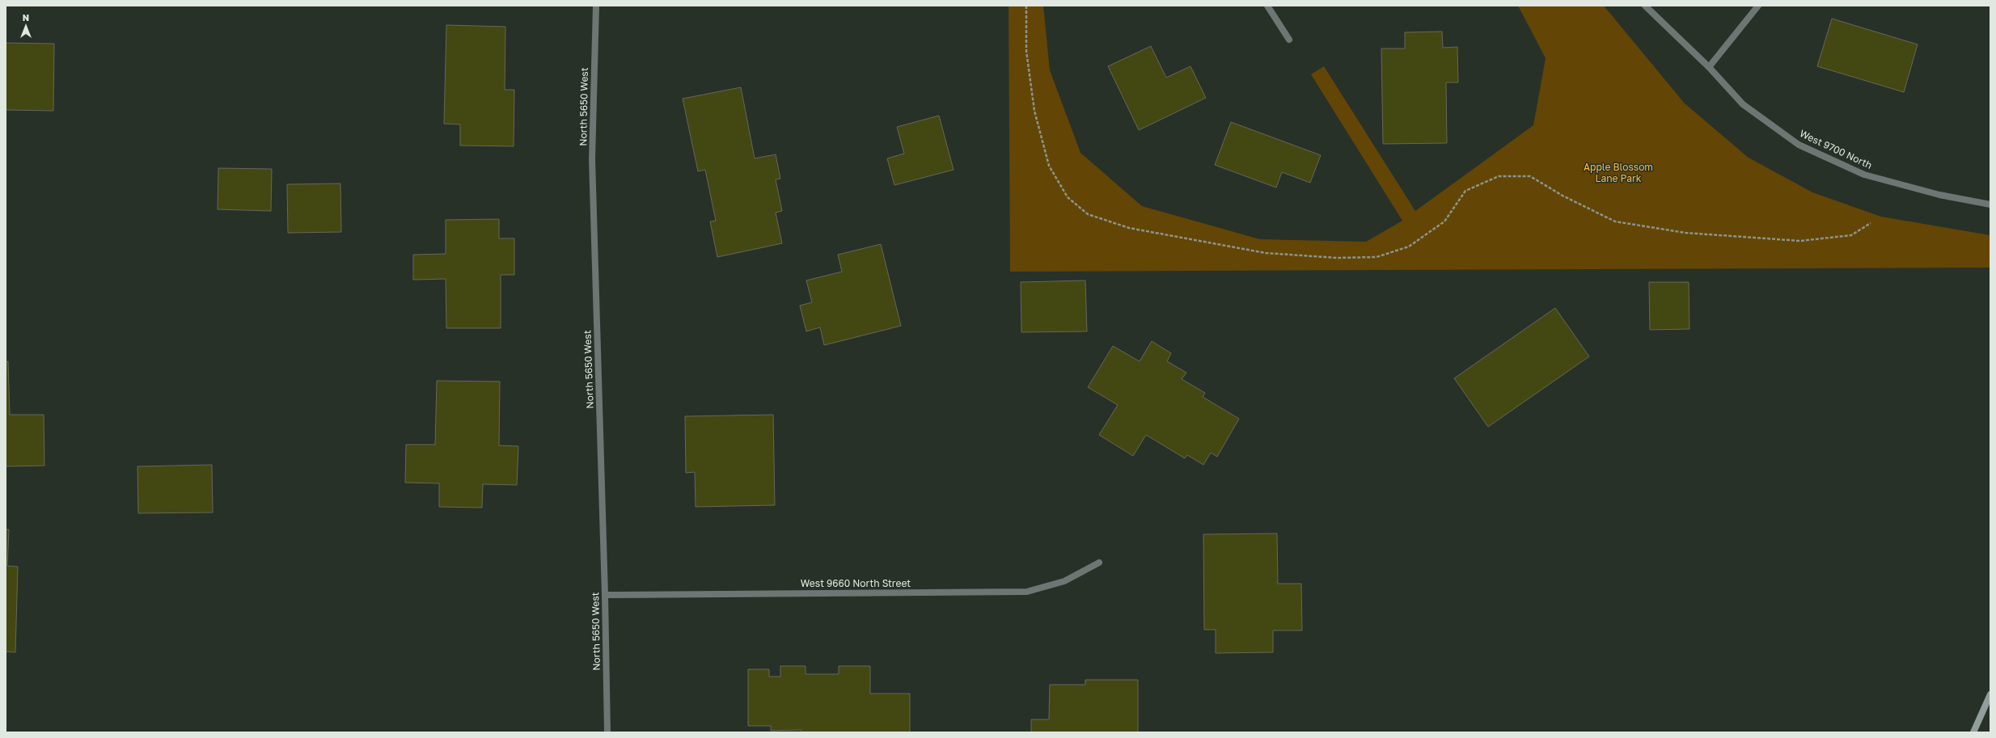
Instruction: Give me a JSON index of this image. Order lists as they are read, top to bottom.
{
  "streets": {
    "street": ["North 5650 West", "West 9700 North", "West 9660 North Street"]
  },
  "crossings": [
    ["North 5650 West", "West 9660 North Street"]
  ],
  "parks": ["Apple Blossom Lane Park"],
  "north": "top"
}
